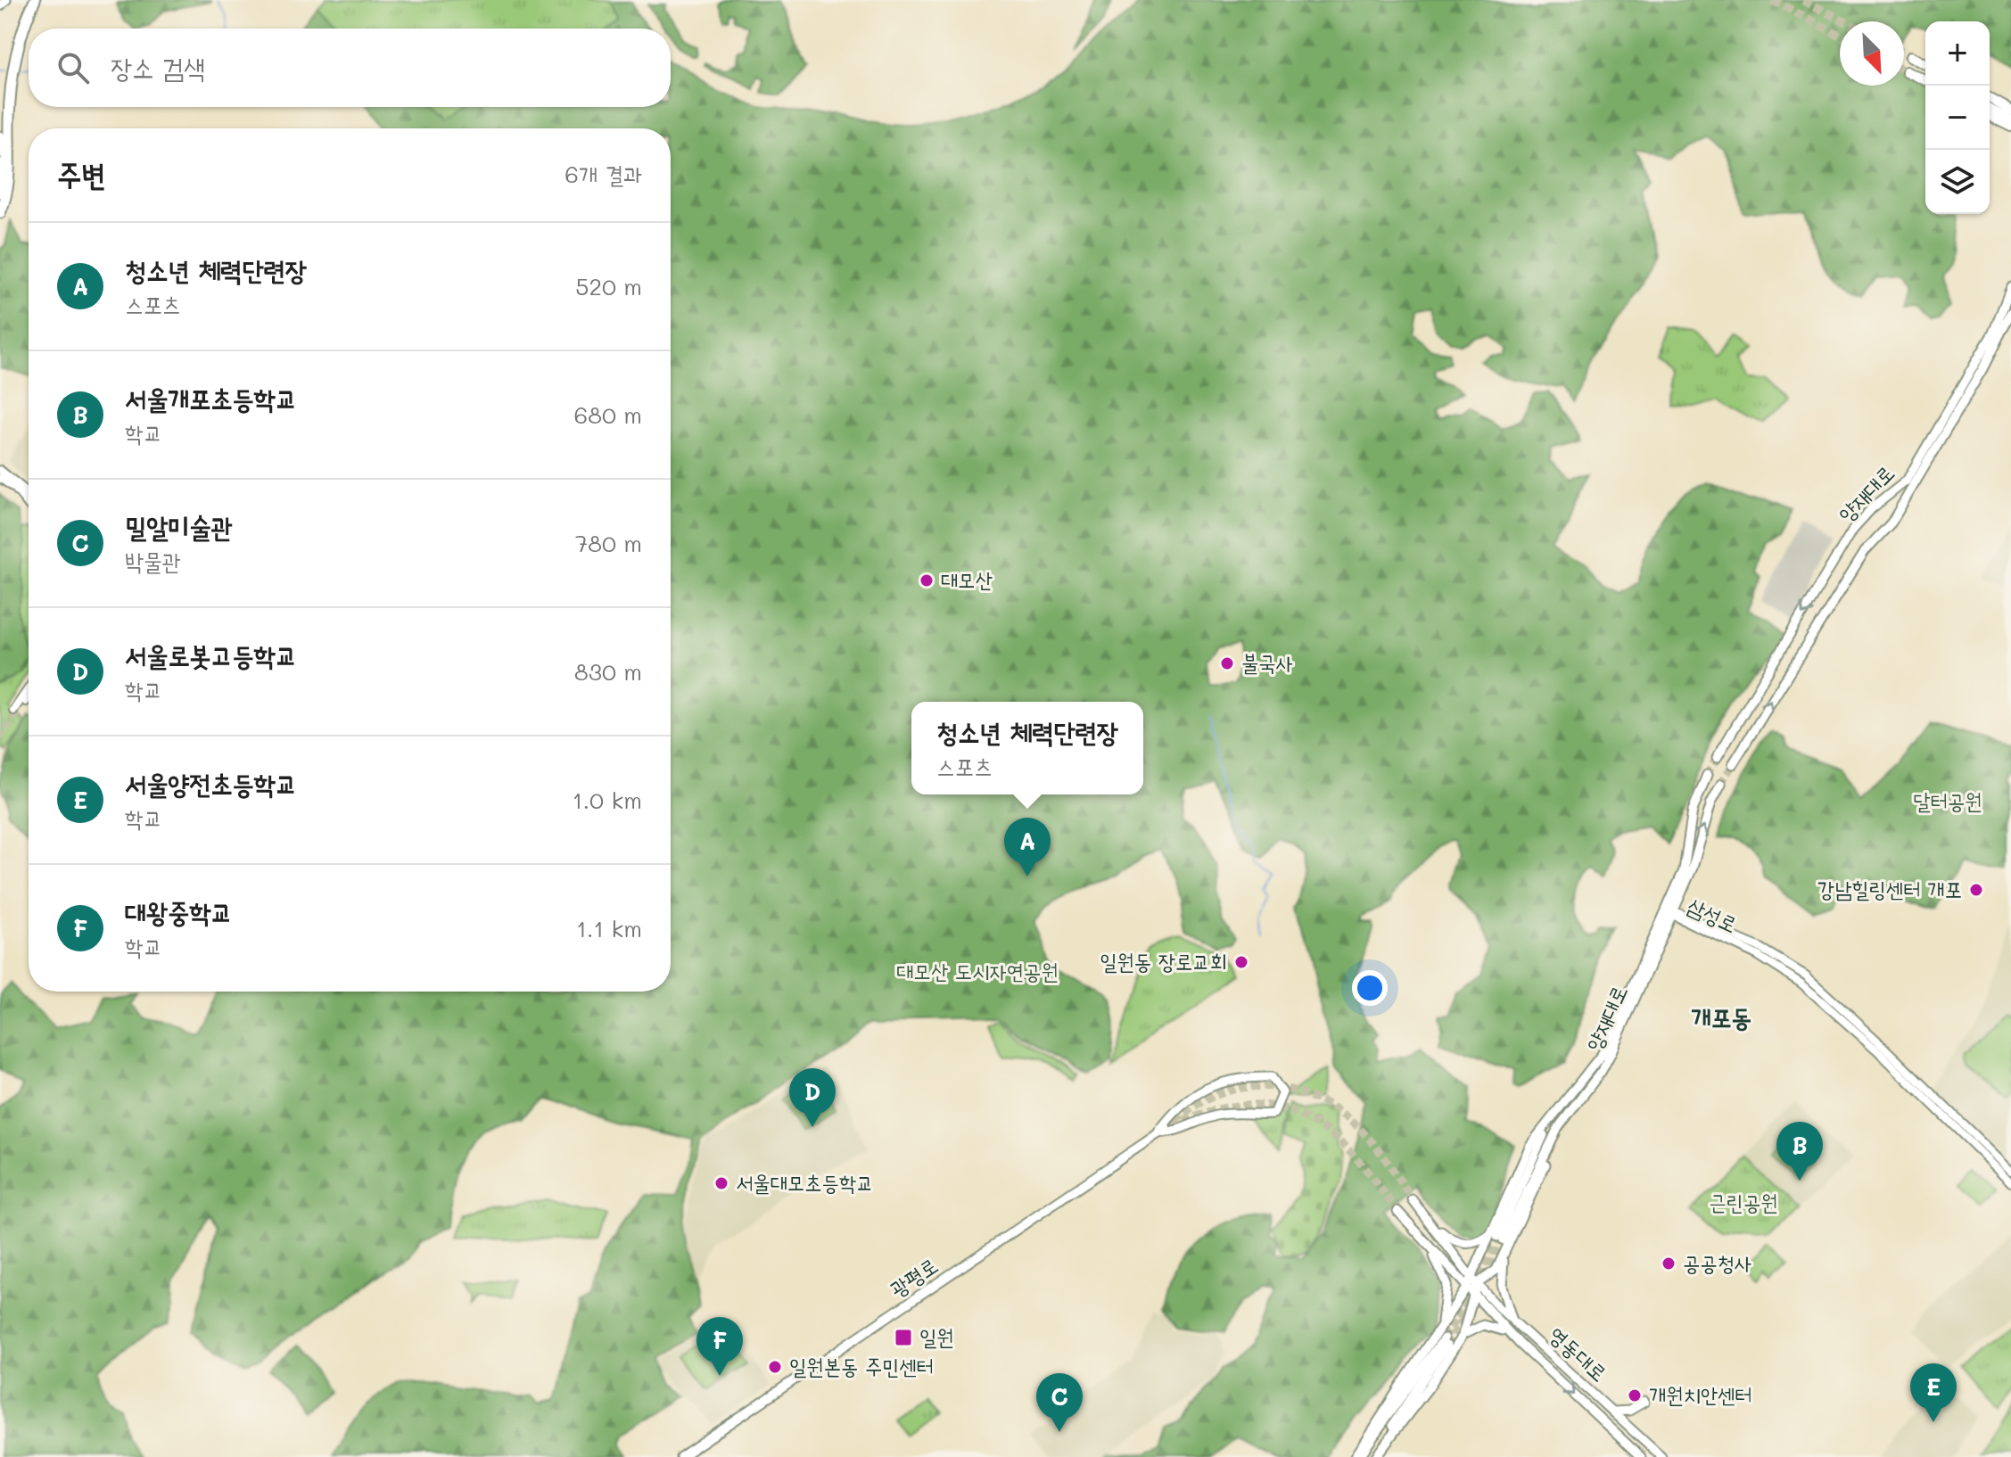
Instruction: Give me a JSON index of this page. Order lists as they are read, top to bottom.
{
  "streets": {
    "main road": [
      "양재대로",
      "삼성로",
      "광평로",
      "영동대로"
    ]
  },
  "crossings": [
    ["양재대로", "삼성로"],
    ["양재대로", "영동대로"]
  ],
  "districts": ["개포동"],
  "parks": ["달터공원", "대모산 도시자연공원", "근린공원"],
  "places": {
    "other": [
      "대모산",
      "불국사",
      "강남힐링센터 개포",
      "일원동 장로교회",
      "서울대모초등학교",
      "공공청사",
      "일원본동 주민센터",
      "개원치안센터"
    ],
    "transit": ["일원"]
  },
  "north": "bottom right",
  "page": {
    "map_buttons": ["+", "−"],
    "search": "장소 검색",
    "heading": ["주변", "6개 결과"],
    "list": [
      {
        "mark": "A",
        "name": "청소년 체력단련장",
        "note": "스포츠",
        "value": "520 m"
      },
      {
        "mark": "B",
        "name": "서울개포초등학교",
        "note": "학교",
        "value": "680 m"
      },
      {
        "mark": "C",
        "name": "밀알미술관",
        "note": "박물관",
        "value": "780 m"
      },
      {
        "mark": "D",
        "name": "서울로봇고등학교",
        "note": "학교",
        "value": "830 m"
      },
      {
        "mark": "E",
        "name": "서울양전초등학교",
        "note": "학교",
        "value": "1.0 km"
      },
      {
        "mark": "F",
        "name": "대왕중학교",
        "note": "학교",
        "value": "1.1 km"
      }
    ],
    "popup": ["청소년 체력단련장", "스포츠"],
    "pins": [
      "A",
      "D",
      "B",
      "F",
      "E",
      "C"
    ]
  }
}
